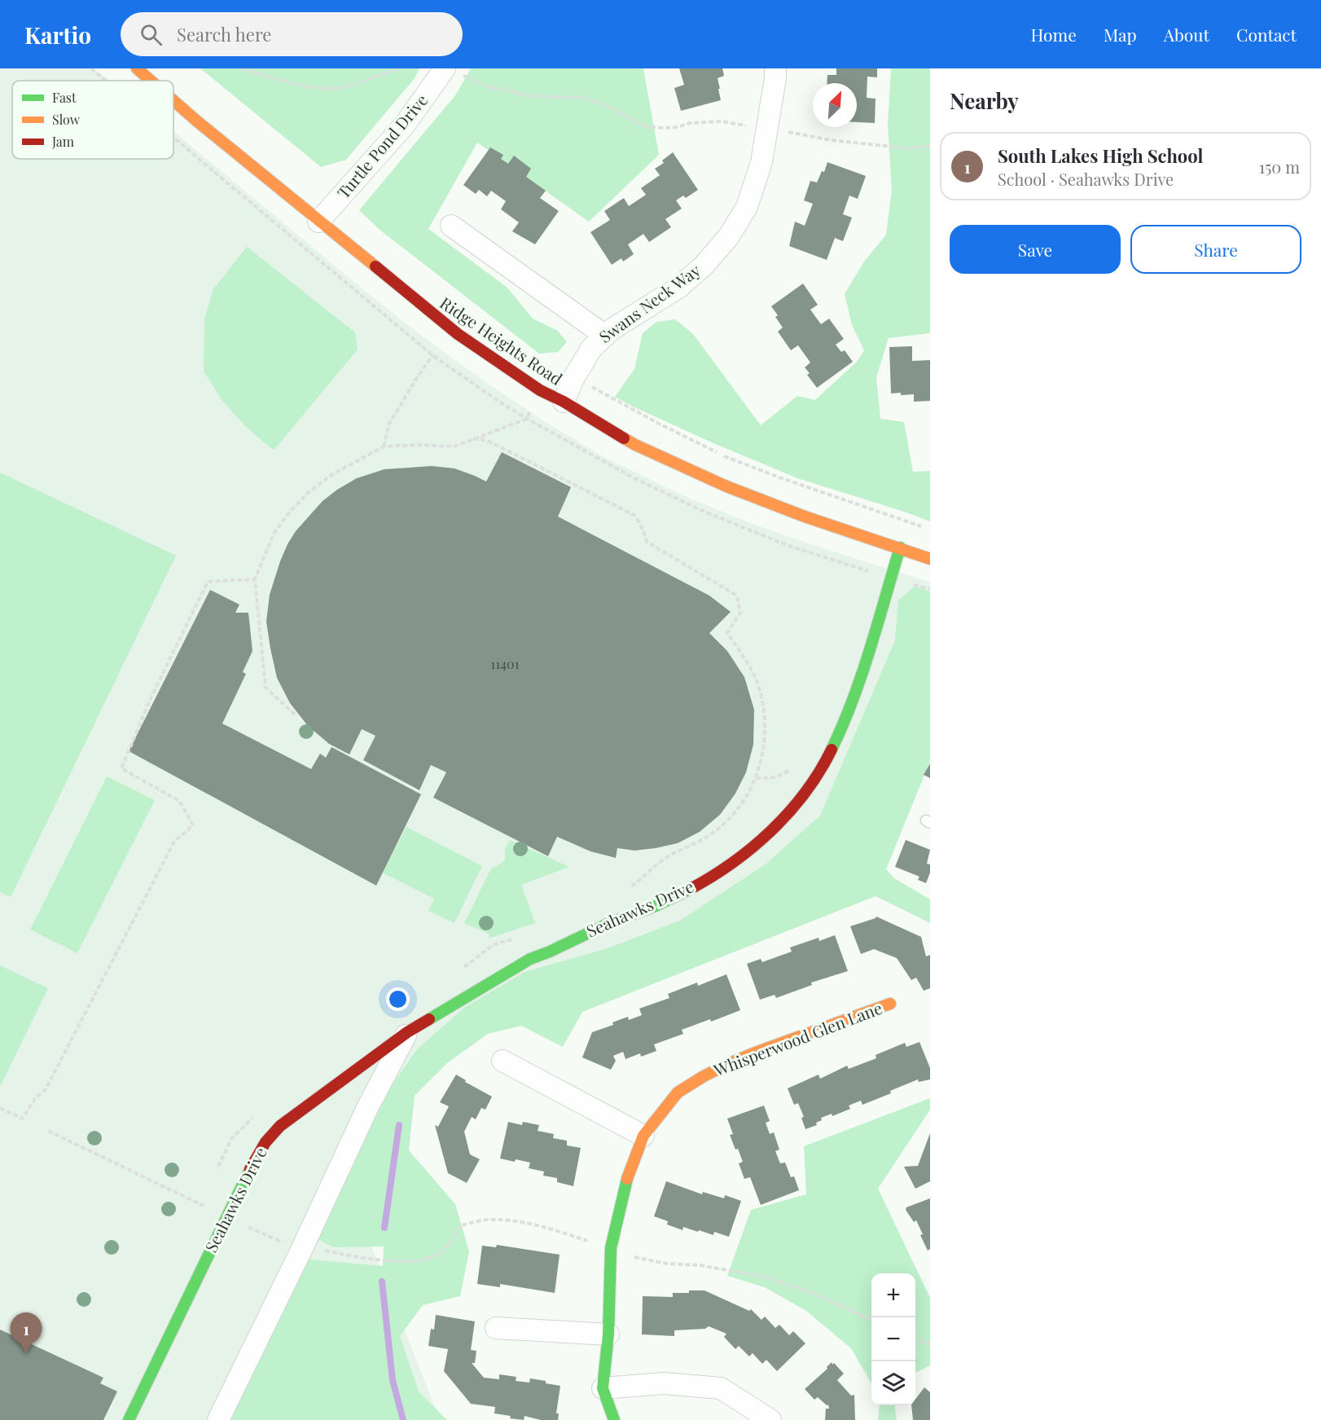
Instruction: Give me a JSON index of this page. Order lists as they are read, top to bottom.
{
  "streets": {
    "street": [
      "Turtle Pond Drive",
      "Swans Neck Way",
      "Ridge Heights Road",
      "Seahawks Drive",
      "Whisperwood Glen Lane"
    ]
  },
  "crossings": [
    ["Turtle Pond Drive", "Ridge Heights Road"],
    ["Swans Neck Way", "Ridge Heights Road"],
    ["Ridge Heights Road", "Seahawks Drive"]
  ],
  "house_numbers": ["11401"],
  "legend": ["Fast", "Slow", "Jam"],
  "north": "top right",
  "page": {
    "header": "Kartio",
    "search": "Search here",
    "nav": [
      "Home",
      "Map",
      "About",
      "Contact"
    ],
    "heading": "Nearby",
    "list": [
      {
        "mark": "1",
        "name": "South Lakes High School",
        "note": "School · Seahawks Drive",
        "value": "150 m"
      }
    ],
    "buttons": ["Save", "Share"],
    "map_buttons": ["+", "−"],
    "pins": "1"
  }
}
